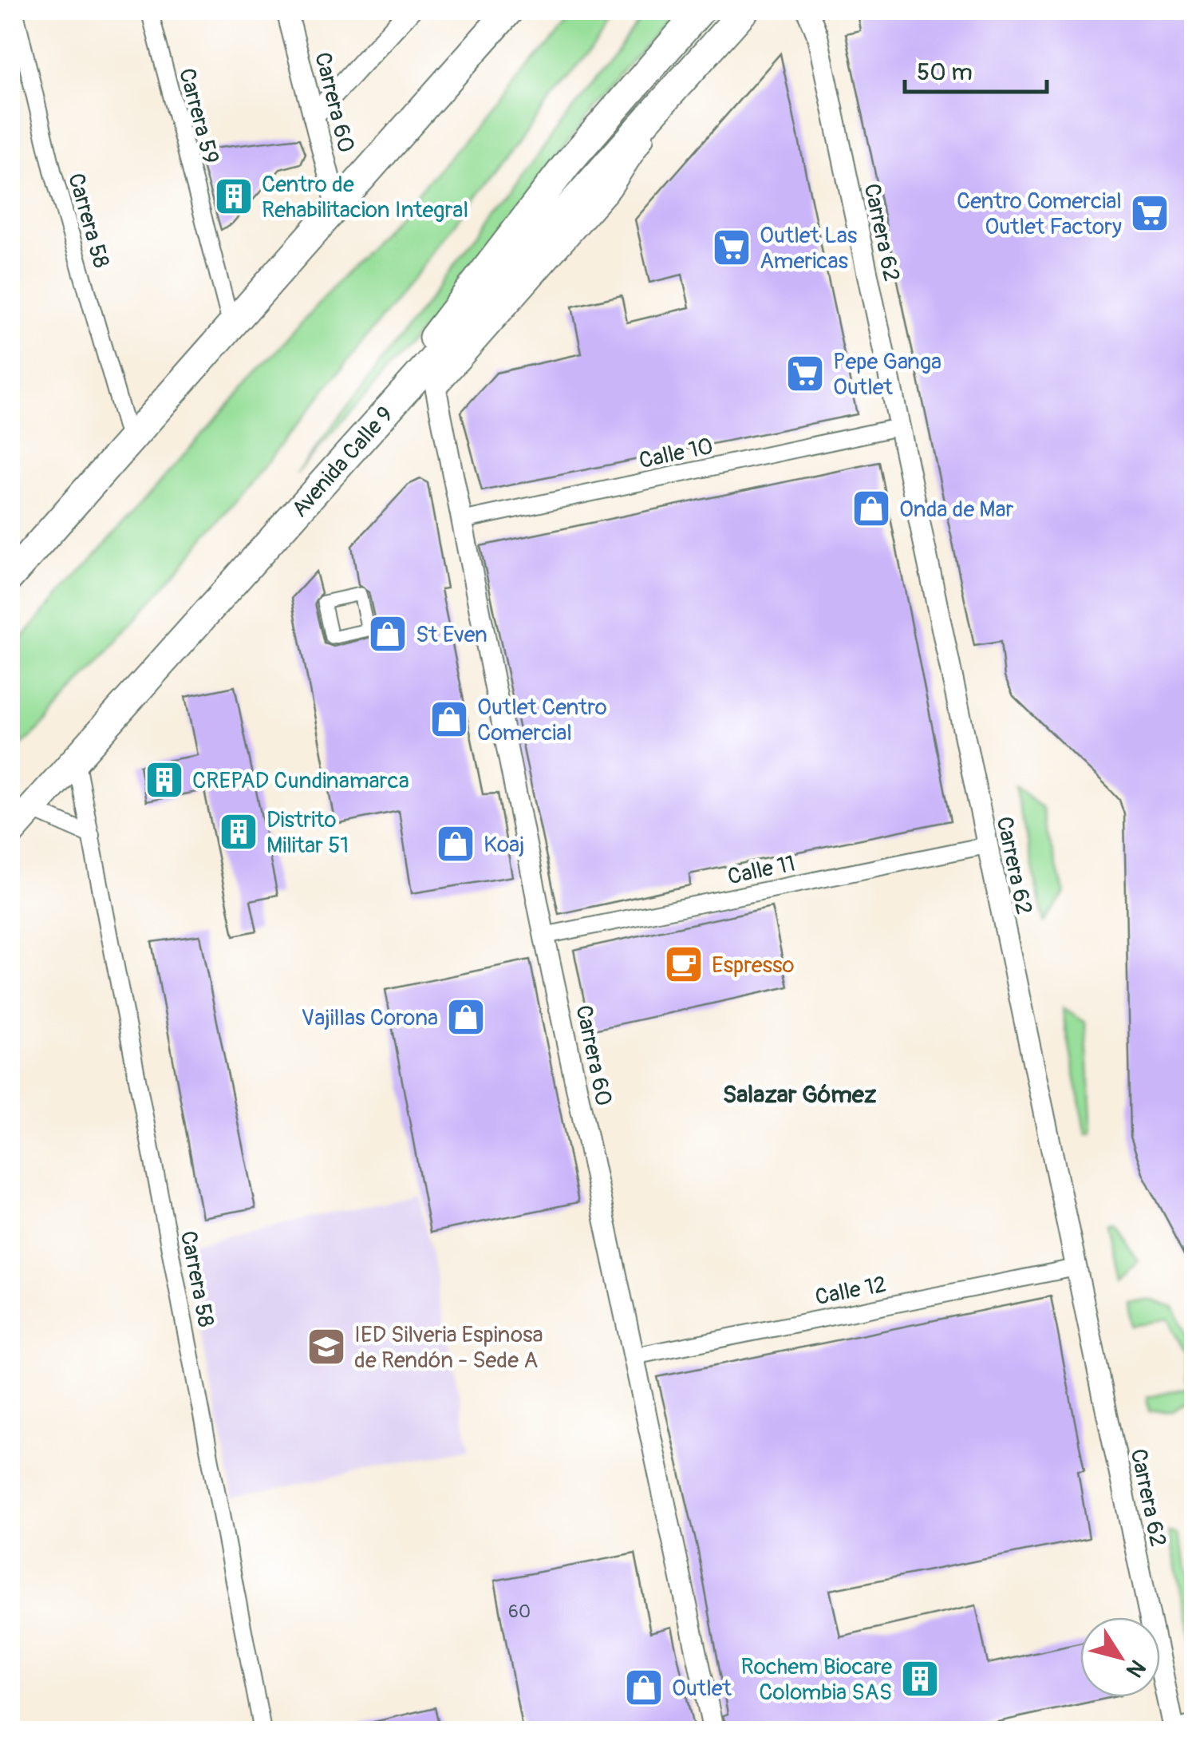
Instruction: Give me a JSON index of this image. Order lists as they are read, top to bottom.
{
  "streets": {
    "highway": ["Avenida Calle 9"],
    "street": [
      "Carrera 60",
      "Carrera 59",
      "Carrera 58",
      "Carrera 62",
      "Calle 10",
      "Calle 11",
      "Calle 12"
    ]
  },
  "crossings": [
    ["Carrera 60", "Calle 10"],
    ["Carrera 60", "Avenida Calle 9"],
    ["Carrera 60", "Calle 11"],
    ["Carrera 60", "Calle 12"],
    ["Carrera 58", "Avenida Calle 9"],
    ["Carrera 62", "Calle 10"],
    ["Carrera 62", "Calle 11"],
    ["Carrera 62", "Calle 12"]
  ],
  "districts": ["Salazar Gómez"],
  "places": {
    "building": [
      "Centro de Rehabilitacion Integral",
      "CREPAD Cundinamarca",
      "Distrito Militar 51",
      "Rochem Biocare Colombia SAS"
    ],
    "supermarket": ["Centro Comercial Outlet Factory", "Outlet Las Americas", "Pepe Ganga Outlet"],
    "shop": [
      "Onda de Mar",
      "St Even",
      "Outlet Centro Comercial",
      "Koaj",
      "Vajillas Corona",
      "Outlet"
    ],
    "cafe": ["Espresso"],
    "school or university": ["IED Silveria Espinosa de Rendón - Sede A"]
  },
  "house_numbers": ["60"],
  "scale_bar": "50 m",
  "north": "bottom right"
}
